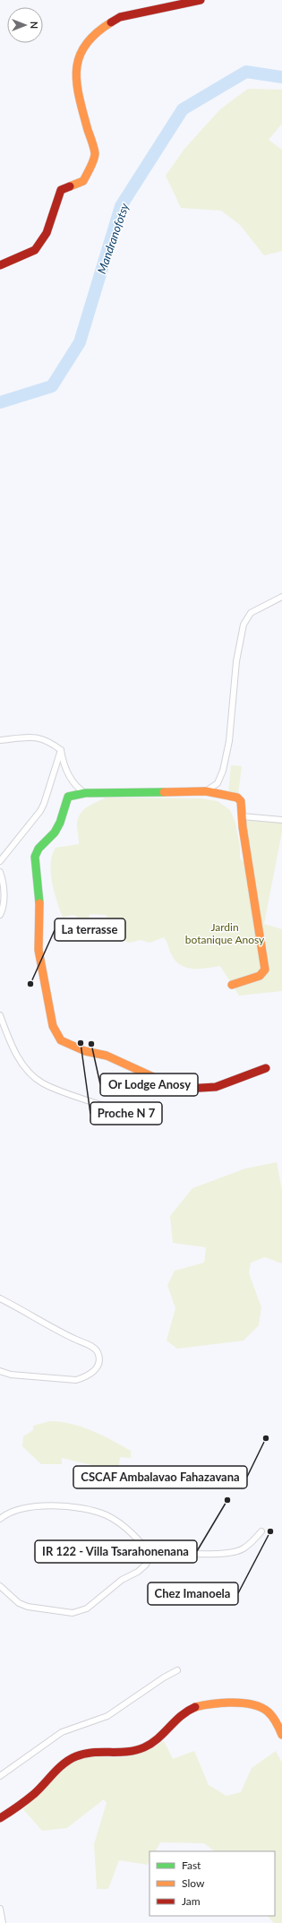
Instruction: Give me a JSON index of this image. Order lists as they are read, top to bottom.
{
  "water": ["Mandranofotsy"],
  "parks": ["Jardin botanique Anosy"],
  "places": [
    "La terrasse",
    "Proche N 7",
    "Or Lodge Anosy",
    "CSCAF Ambalavao Fahazavana",
    "IR 122 - Villa Tsarahonenana",
    "Chez Imanoela"
  ],
  "legend": ["Fast", "Slow", "Jam"],
  "north": "right"
}
